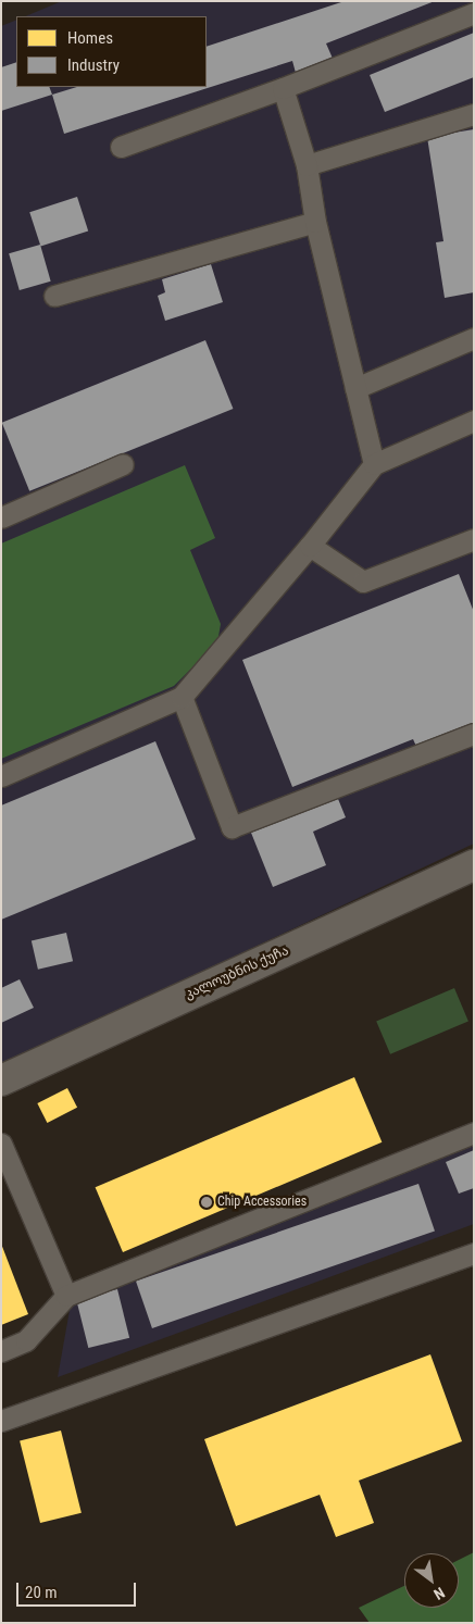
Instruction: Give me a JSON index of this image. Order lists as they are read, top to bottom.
{
  "streets": {
    "street": ["კალოუბნის ქუჩა"]
  },
  "places": ["Chip Accessories"],
  "legend": ["Homes", "Industry"],
  "scale_bar": "20 m",
  "north": "bottom right"
}
